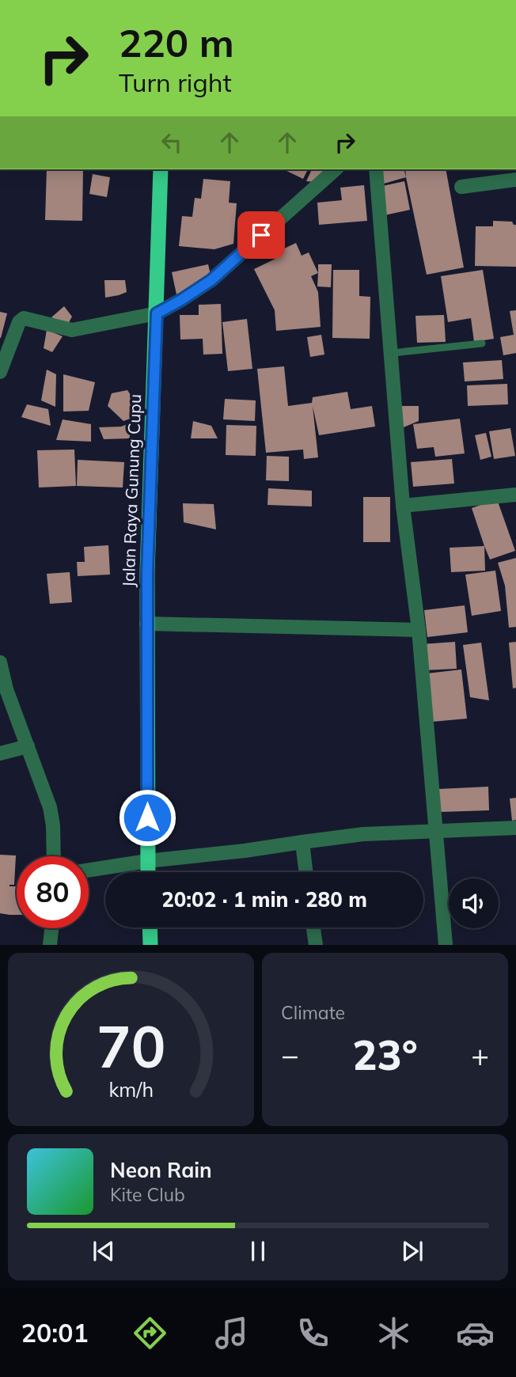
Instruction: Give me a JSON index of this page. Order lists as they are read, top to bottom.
{
  "streets": {
    "highway": ["Jalan Raya Gunung Cupu"]
  },
  "page": {
    "turn": ["220 m", "Turn right"],
    "limit": "80",
    "trip": "20:02 · 1 min · 280 m",
    "tile": "Climate",
    "heat": ["−", "23°", "+"],
    "song": ["Neon Rain", "Kite Club"],
    "tabs": "20:01",
    "gauge": ["70", "km/h"]
  }
}
